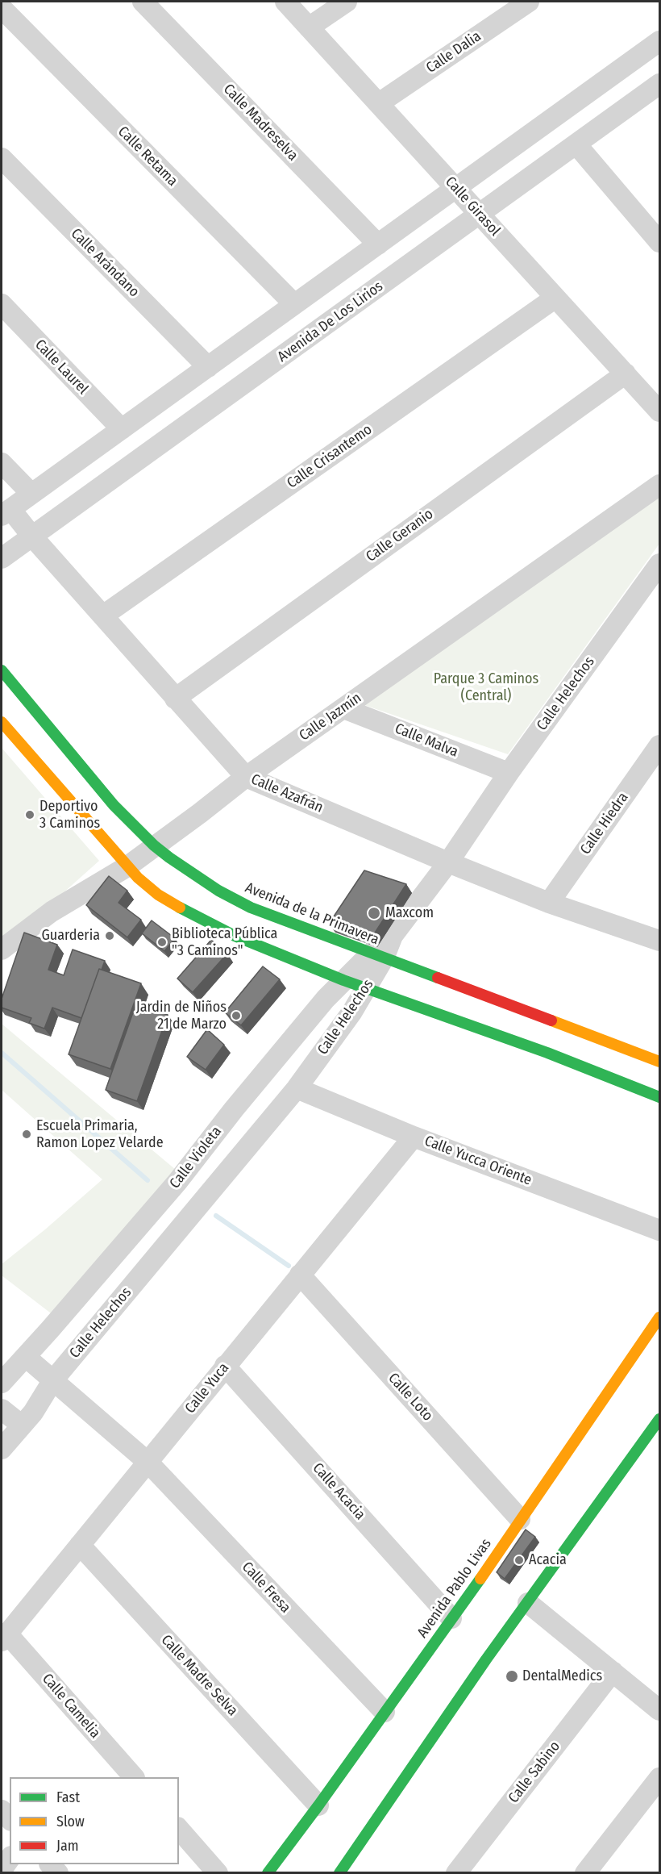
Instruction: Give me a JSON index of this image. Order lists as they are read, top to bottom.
{
  "streets": {
    "street": [
      "Calle Dalia",
      "Calle Madreselva",
      "Calle Retama",
      "Calle Girasol",
      "Calle Arándano",
      "Avenida De Los Lirios",
      "Calle Laurel",
      "Calle Crisantemo",
      "Calle Geranio",
      "Calle Helechos",
      "Calle Jazmín",
      "Calle Malva",
      "Calle Azafrán",
      "Calle Hiedra",
      "Avenida de la Primavera",
      "Calle Violeta",
      "Calle Yucca Oriente",
      "Calle Yuca",
      "Calle Loto",
      "Calle Acacia",
      "Calle Fresa",
      "Avenida Pablo Livas",
      "Calle Madre Selva",
      "Calle Camelia",
      "Calle Sabino"
    ]
  },
  "crossings": [
    ["Calle Dalia", "Calle Girasol"],
    ["Calle Girasol", "Avenida De Los Lirios"],
    ["Calle Girasol", "Calle Crisantemo"],
    ["Calle Girasol", "Calle Geranio"],
    ["Avenida De Los Lirios", "Calle Azafrán"],
    ["Calle Crisantemo", "Calle Azafrán"],
    ["Calle Geranio", "Calle Azafrán"],
    ["Calle Helechos", "Calle Malva"],
    ["Calle Helechos", "Calle Azafrán"],
    ["Calle Helechos", "Avenida de la Primavera"],
    ["Calle Helechos", "Calle Violeta"],
    ["Calle Helechos", "Calle Yucca Oriente"],
    ["Calle Helechos", "Calle Fresa"],
    ["Calle Jazmín", "Calle Malva"],
    ["Calle Jazmín", "Calle Azafrán"],
    ["Calle Jazmín", "Avenida de la Primavera"],
    ["Calle Azafrán", "Calle Hiedra"],
    ["Avenida de la Primavera", "Calle Violeta"],
    ["Calle Violeta", "Calle Fresa"],
    ["Calle Yucca Oriente", "Calle Yuca"],
    ["Calle Yuca", "Calle Loto"],
    ["Calle Yuca", "Calle Acacia"],
    ["Calle Yuca", "Calle Fresa"],
    ["Calle Yuca", "Calle Madre Selva"],
    ["Calle Yuca", "Calle Camelia"],
    ["Calle Loto", "Avenida Pablo Livas"],
    ["Calle Acacia", "Avenida Pablo Livas"],
    ["Calle Fresa", "Avenida Pablo Livas"],
    ["Avenida Pablo Livas", "Calle Madre Selva"]
  ],
  "parks": ["Parque 3 Caminos (Central)"],
  "places": [
    "Deportivo 3 Caminos",
    "Maxcom",
    "Guarderia",
    "Biblioteca Pública \"3 Caminos\"",
    "Jardin de Niños 21 de Marzo",
    "Escuela Primaria, Ramon Lopez Velarde",
    "Acacia",
    "DentalMedics"
  ],
  "legend": ["Fast", "Slow", "Jam"]
}
